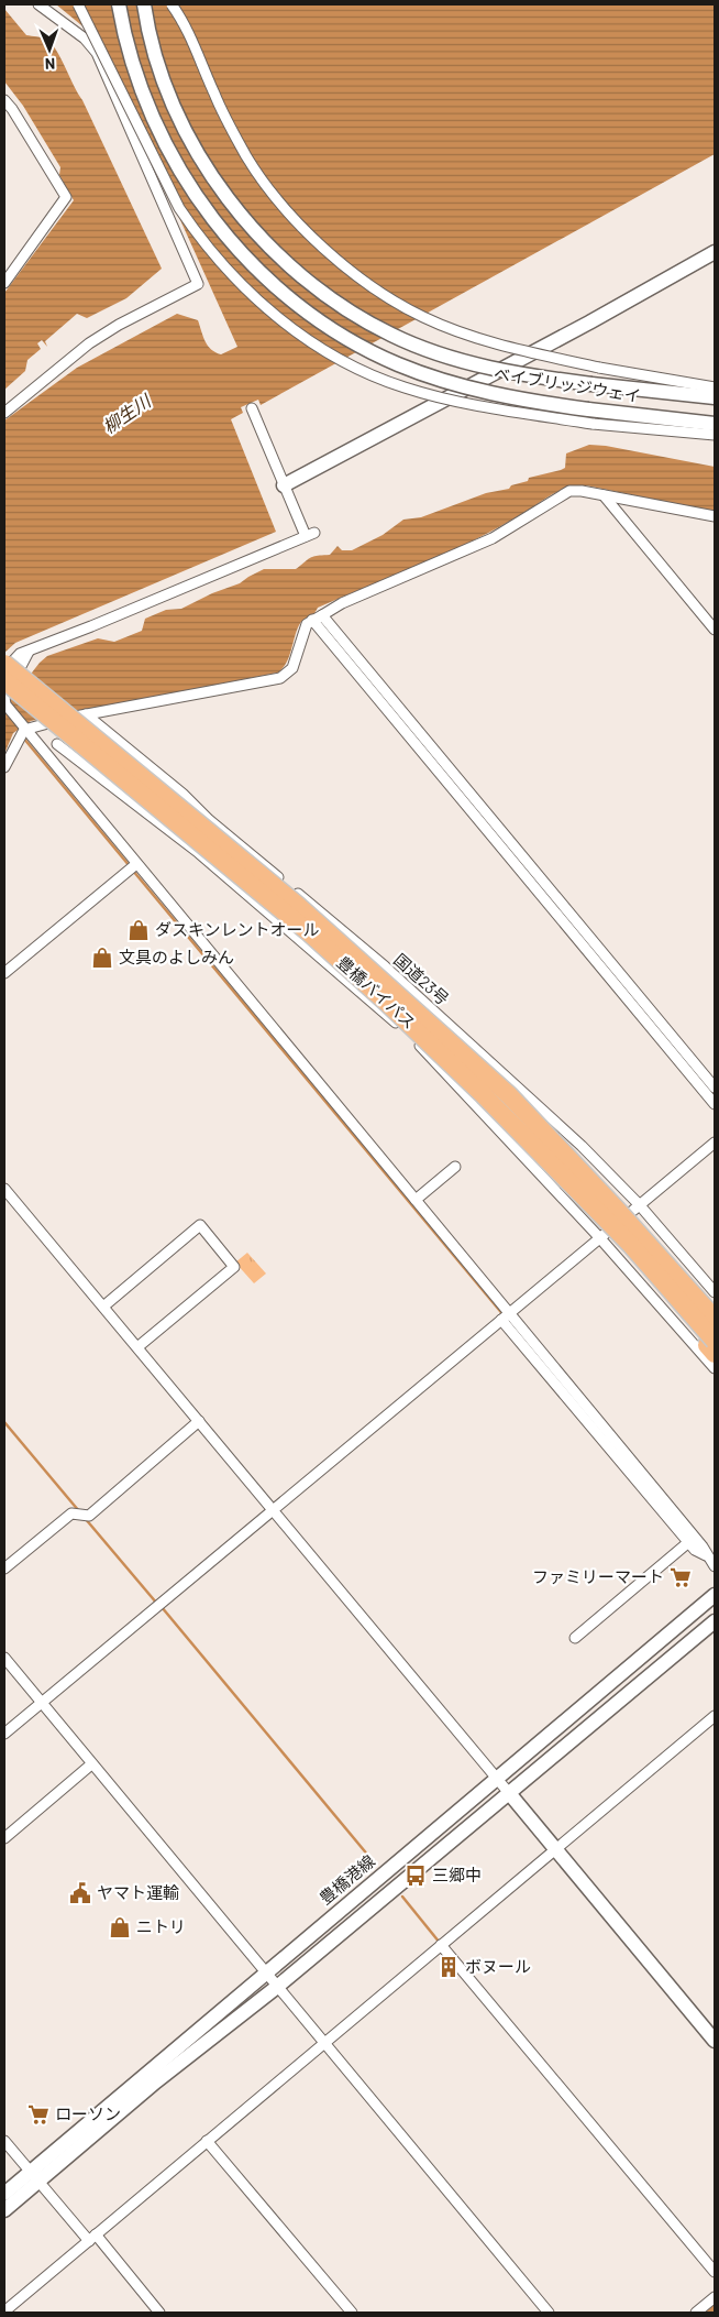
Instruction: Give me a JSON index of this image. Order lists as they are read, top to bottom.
{
  "streets": {
    "highway": ["豊橋バイパス"],
    "street": ["ベイブリッジウェイ", "国道23号", "豊橋港線"]
  },
  "water": ["柳生川"],
  "places": {
    "shop": ["ダスキンレントオール", "文具のよしみん", "ニトリ"],
    "supermarket": ["ファミリーマート", "ローソン"],
    "bus stop": ["三郷中"],
    "public building": ["ヤマト運輸"],
    "building": ["ボヌール"]
  },
  "north": "bottom"
}
